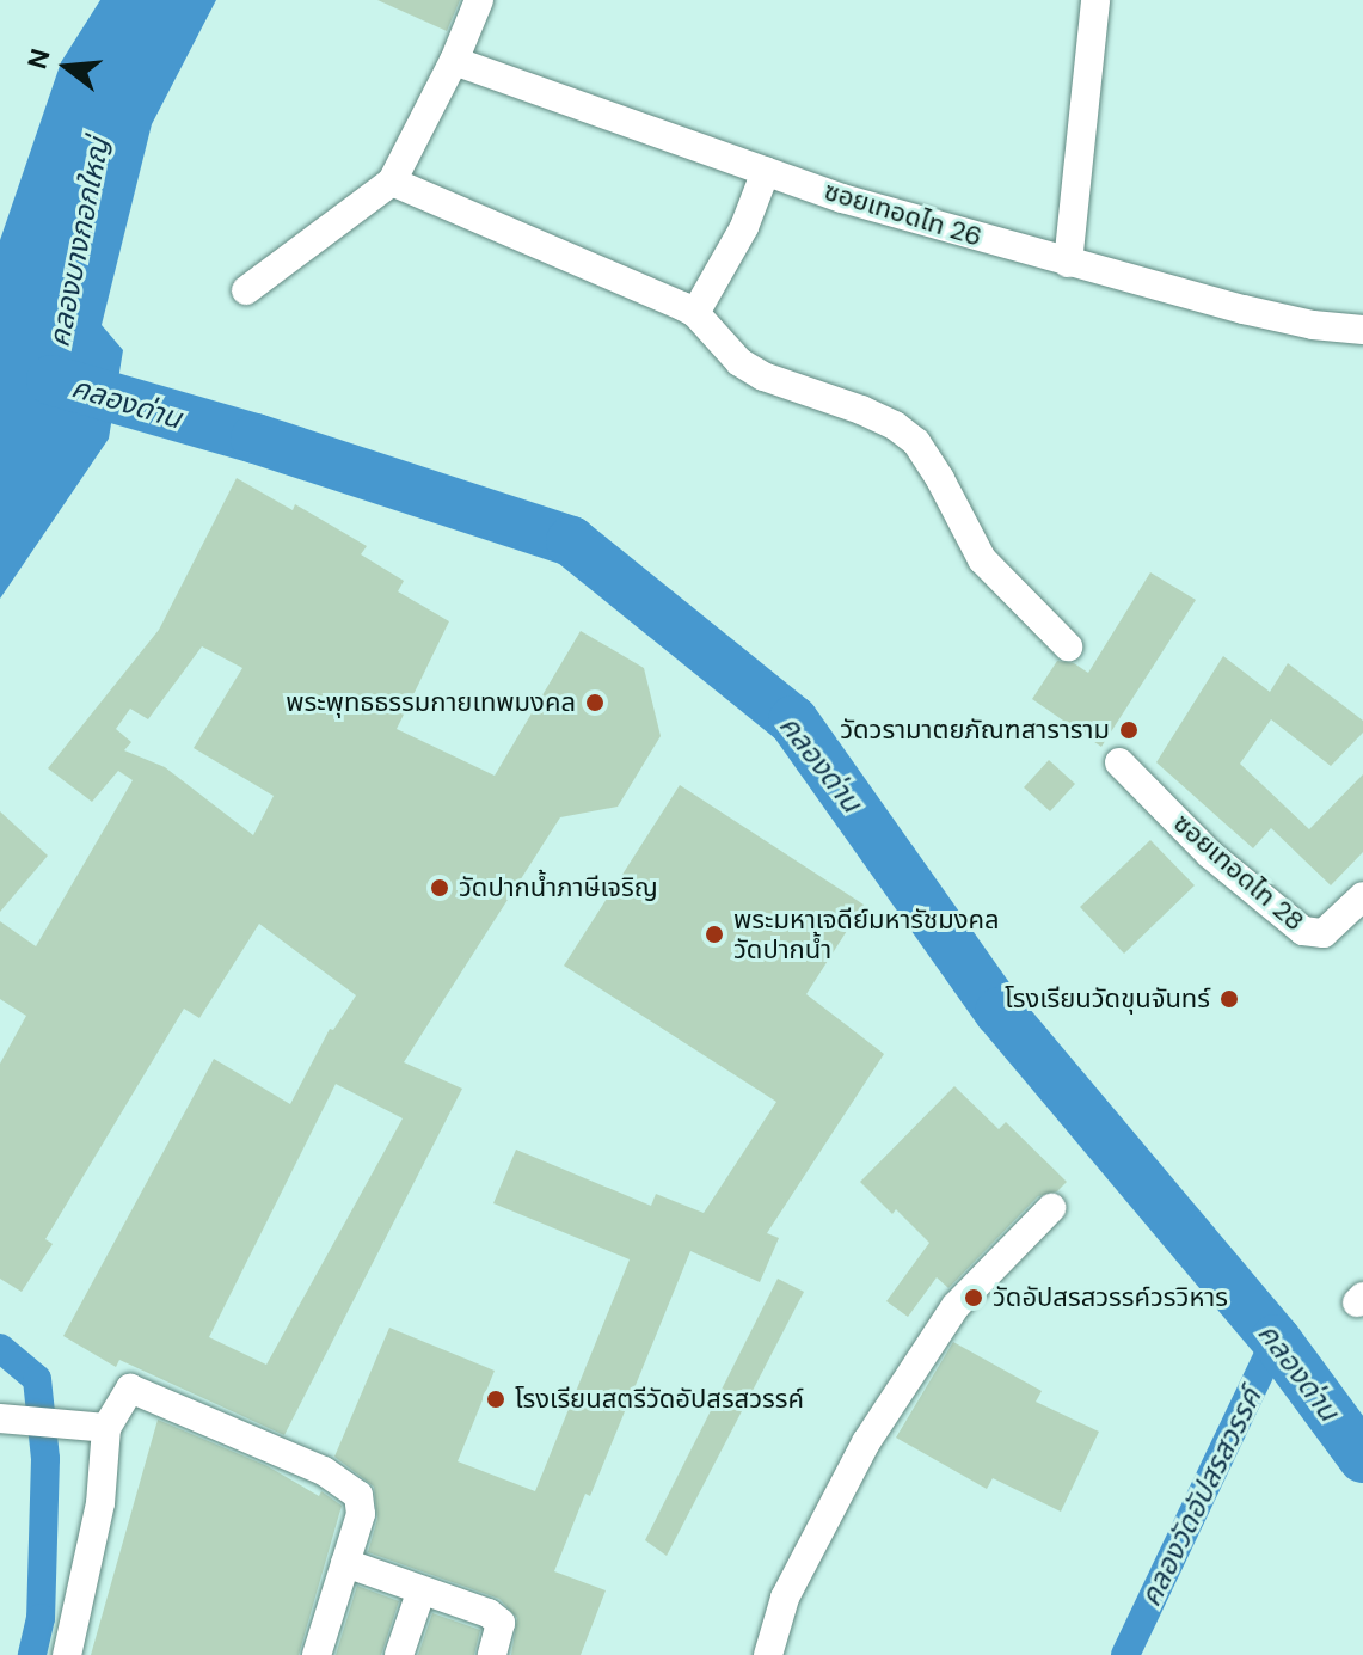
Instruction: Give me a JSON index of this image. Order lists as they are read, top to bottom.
{
  "streets": {
    "street": ["ซอยเทอดไท 26", "ซอยเทอดไท 28"]
  },
  "water": ["คลองบางกอกใหญ่", "คลองด่าน", "คลองวัดอัปสรสวรรค์"],
  "places": [
    "พระพุทธธรรมกายเทพมงคล",
    "วัดวรามาตยภัณฑสาราราม",
    "วัดปากน้ำภาษีเจริญ",
    "พระมหาเจดีย์มหารัชมงคล วัดปากน้ำ",
    "โรงเรียนวัดขุนจันทร์",
    "วัดอัปสรสวรรค์วรวิหาร",
    "โรงเรียนสตรีวัดอัปสรสวรรค์"
  ],
  "north": "left"
}
